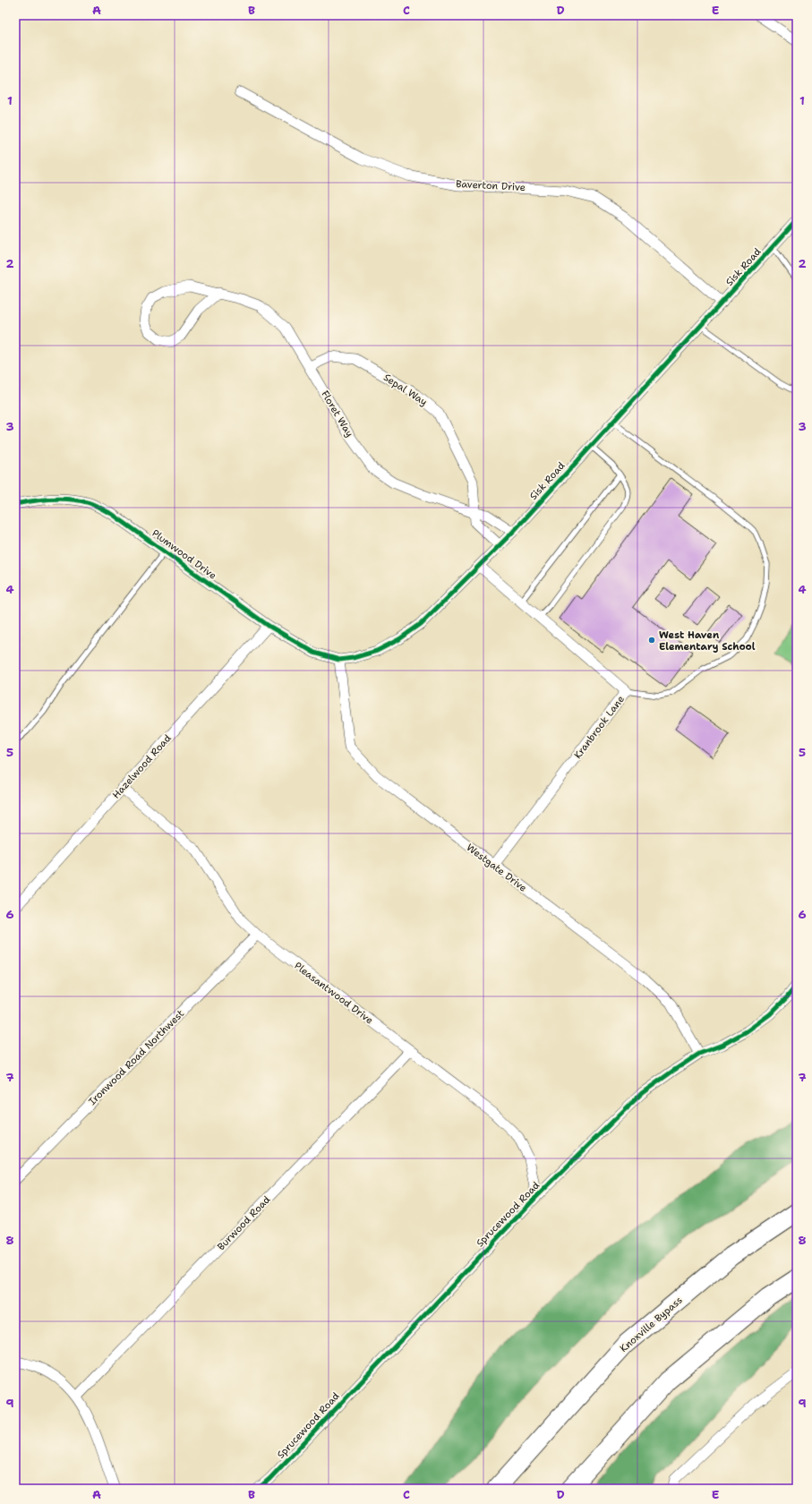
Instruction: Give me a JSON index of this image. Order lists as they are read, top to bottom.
{
  "streets": {
    "highway": ["Knoxville Bypass"],
    "street": [
      "Baverton Drive",
      "Sisk Road",
      "Sepal Way",
      "Floret Way",
      "Plumwood Drive",
      "Kranbrook Lane",
      "Hazelwood Road",
      "Westgate Drive",
      "Pleasantwood Drive",
      "Ironwood Road Northwest",
      "Sprucewood Road",
      "Burwood Road"
    ]
  },
  "crossings": [
    ["Baverton Drive", "Sisk Road"],
    ["Sisk Road", "Floret Way"],
    ["Sisk Road", "Plumwood Drive"],
    ["Sisk Road", "Kranbrook Lane"],
    ["Sisk Road", "Hazelwood Road"],
    ["Sisk Road", "Westgate Drive"],
    ["Sepal Way", "Floret Way"],
    ["Plumwood Drive", "Hazelwood Road"],
    ["Kranbrook Lane", "Westgate Drive"],
    ["Hazelwood Road", "Pleasantwood Drive"],
    ["Westgate Drive", "Sprucewood Road"],
    ["Pleasantwood Drive", "Ironwood Road Northwest"],
    ["Pleasantwood Drive", "Sprucewood Road"],
    ["Pleasantwood Drive", "Burwood Road"]
  ],
  "places": ["West Haven Elementary School"],
  "grid": {
    "columns": [
      "A",
      "B",
      "C",
      "D",
      "E"
    ],
    "rows": [
      "1",
      "2",
      "3",
      "4",
      "5",
      "6",
      "7",
      "8",
      "9"
    ]
  }
}
